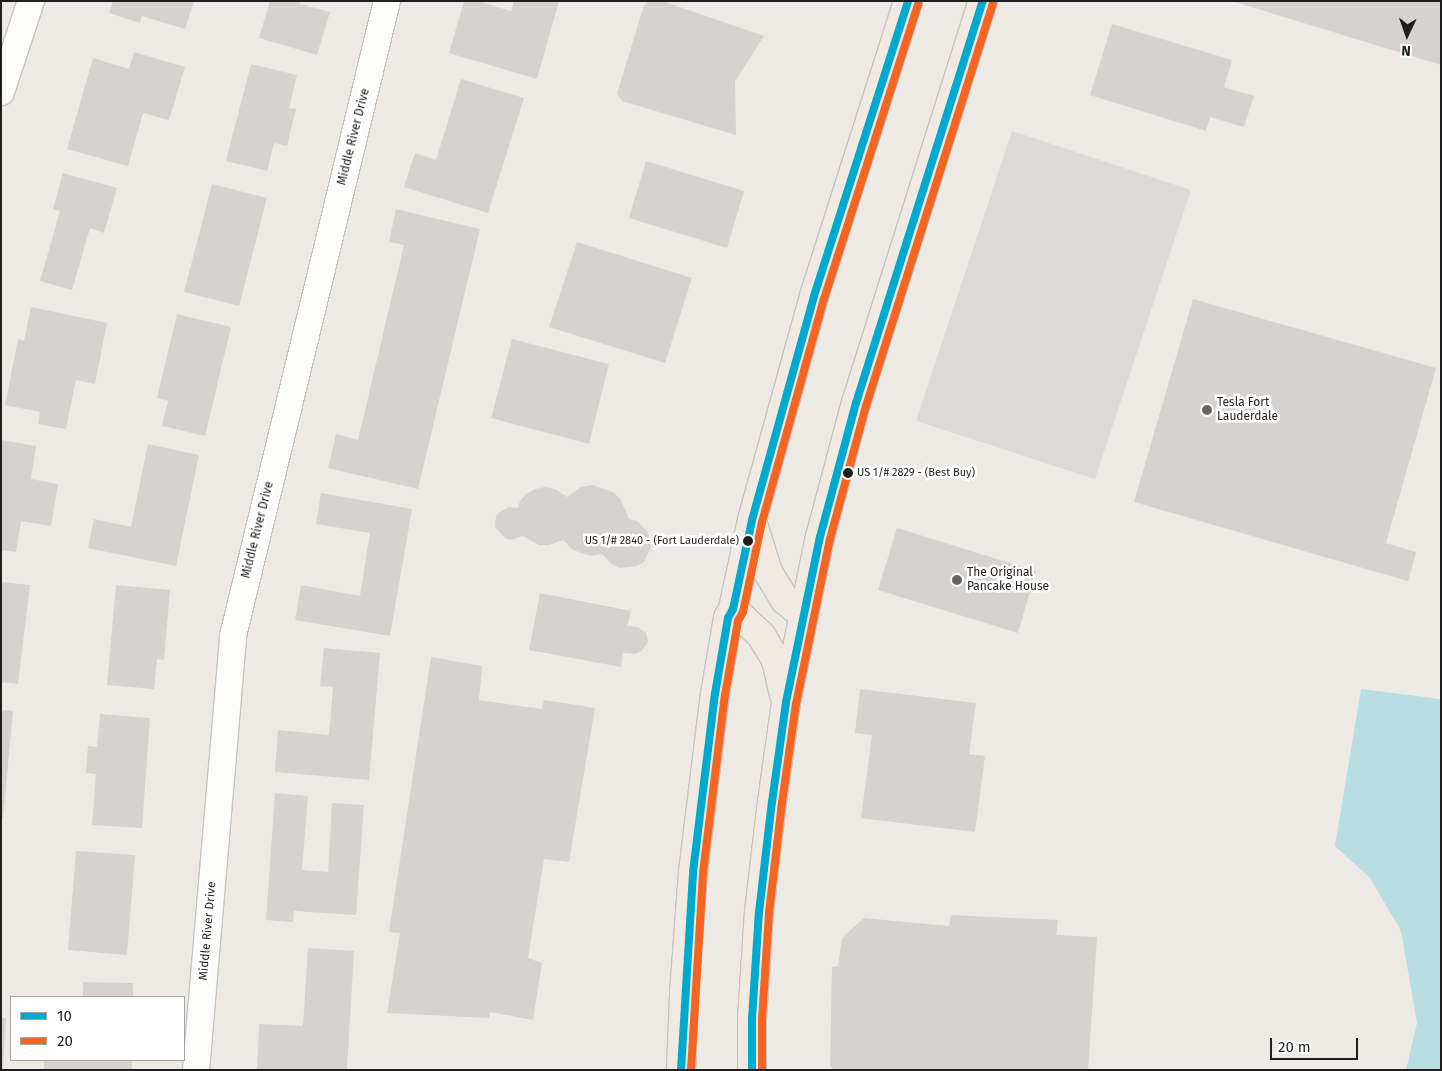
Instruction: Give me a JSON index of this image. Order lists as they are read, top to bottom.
{
  "streets": {
    "street": ["Middle River Drive"]
  },
  "places": [
    "Tesla Fort Lauderdale",
    "US 1/# 2829 - (Best Buy)",
    "US 1/# 2840 - (Fort Lauderdale)",
    "The Original Pancake House"
  ],
  "lines": ["transit line 10", "transit line 20"],
  "legend": ["10", "20"],
  "scale_bar": "20 m",
  "north": "bottom"
}
